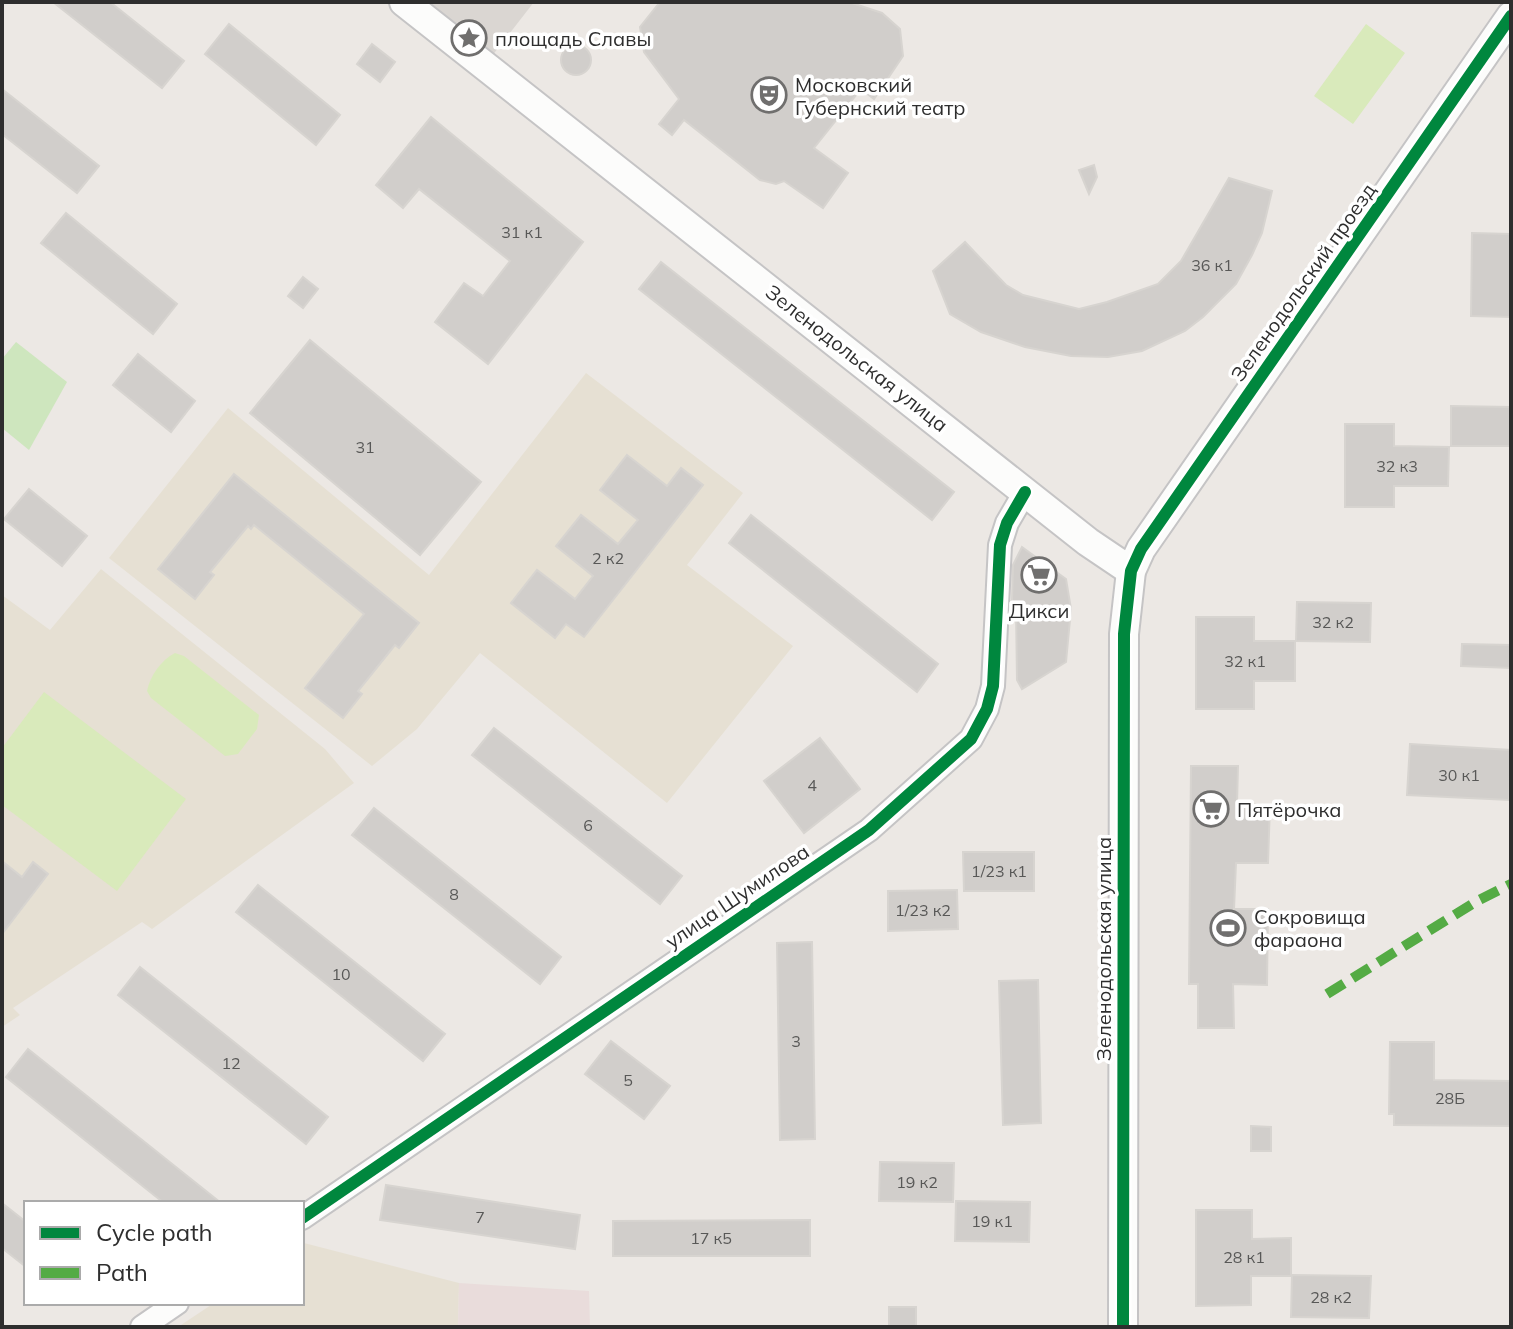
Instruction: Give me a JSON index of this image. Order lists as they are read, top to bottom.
{
  "streets": {
    "street": ["Зеленодольский проезд", "Зеленодольская улица", "улица Шумилова"]
  },
  "crossings": [
    ["Зеленодольский проезд", "Зеленодольская улица"],
    ["Зеленодольская улица", "улица Шумилова"]
  ],
  "places": {
    "place": ["площадь Славы"],
    "theatre": ["Московский Губернский театр"],
    "supermarket": ["Дикси", "Пятёрочка"],
    "sports": ["Сокровища фараона"]
  },
  "house_numbers": [
    "31 к1",
    "36 к1",
    "31",
    "32 к3",
    "2 к2",
    "32 к2",
    "32 к1",
    "30 к1",
    "4",
    "6",
    "1/23 к1",
    "8",
    "1/23 к2",
    "10",
    "3",
    "12",
    "5",
    "28Б",
    "19 к2",
    "7",
    "19 к1",
    "17 к5",
    "28 к1",
    "28 к2"
  ],
  "legend": ["Cycle path", "Path"]
}
